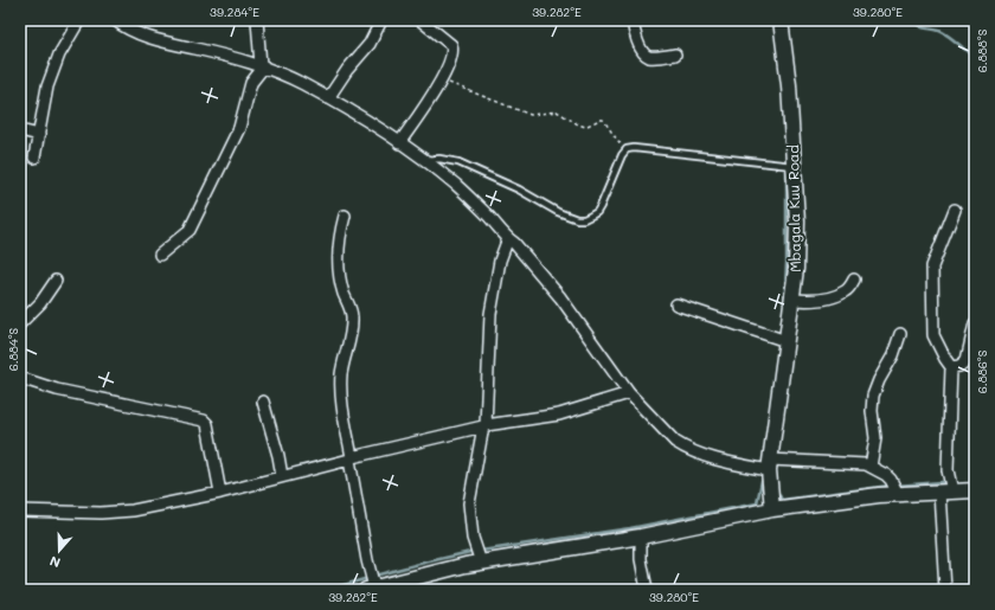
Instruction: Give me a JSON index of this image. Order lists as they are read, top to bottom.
{
  "streets": {
    "street": ["Mbagala Kuu Road"]
  },
  "north": "bottom",
  "coordinates": [
    "39.284°E",
    "39.282°E",
    "39.280°E",
    "6.888°S",
    "6.884°S",
    "6.886°S"
  ]
}
